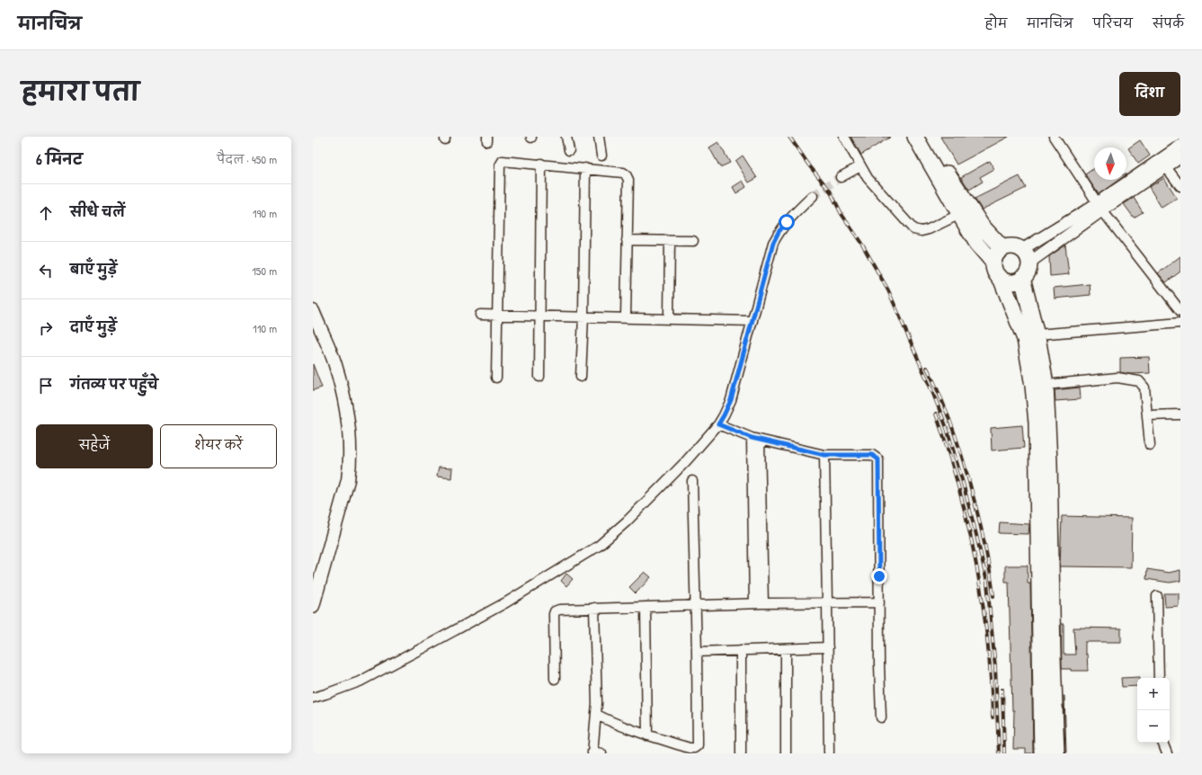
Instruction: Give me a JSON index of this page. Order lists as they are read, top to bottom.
{
  "north": "bottom",
  "page": {
    "header": "मानचित्र",
    "nav": [
      "होम",
      "मानचित्र",
      "परिचय",
      "संपर्क"
    ],
    "title": "हमारा पता",
    "buttons": [
      "दिशा",
      ["सहेजें", "शेयर करें"]
    ],
    "heading": ["6 मिनट", "पैदल · 450 m"],
    "list": [
      ["सीधे चलें", "190 m"],
      ["बाएँ मुड़ें", "150 m"],
      ["दाएँ मुड़ें", "110 m"],
      "गंतव्य पर पहुँचे"
    ],
    "map_buttons": ["+", "−"]
  }
}
